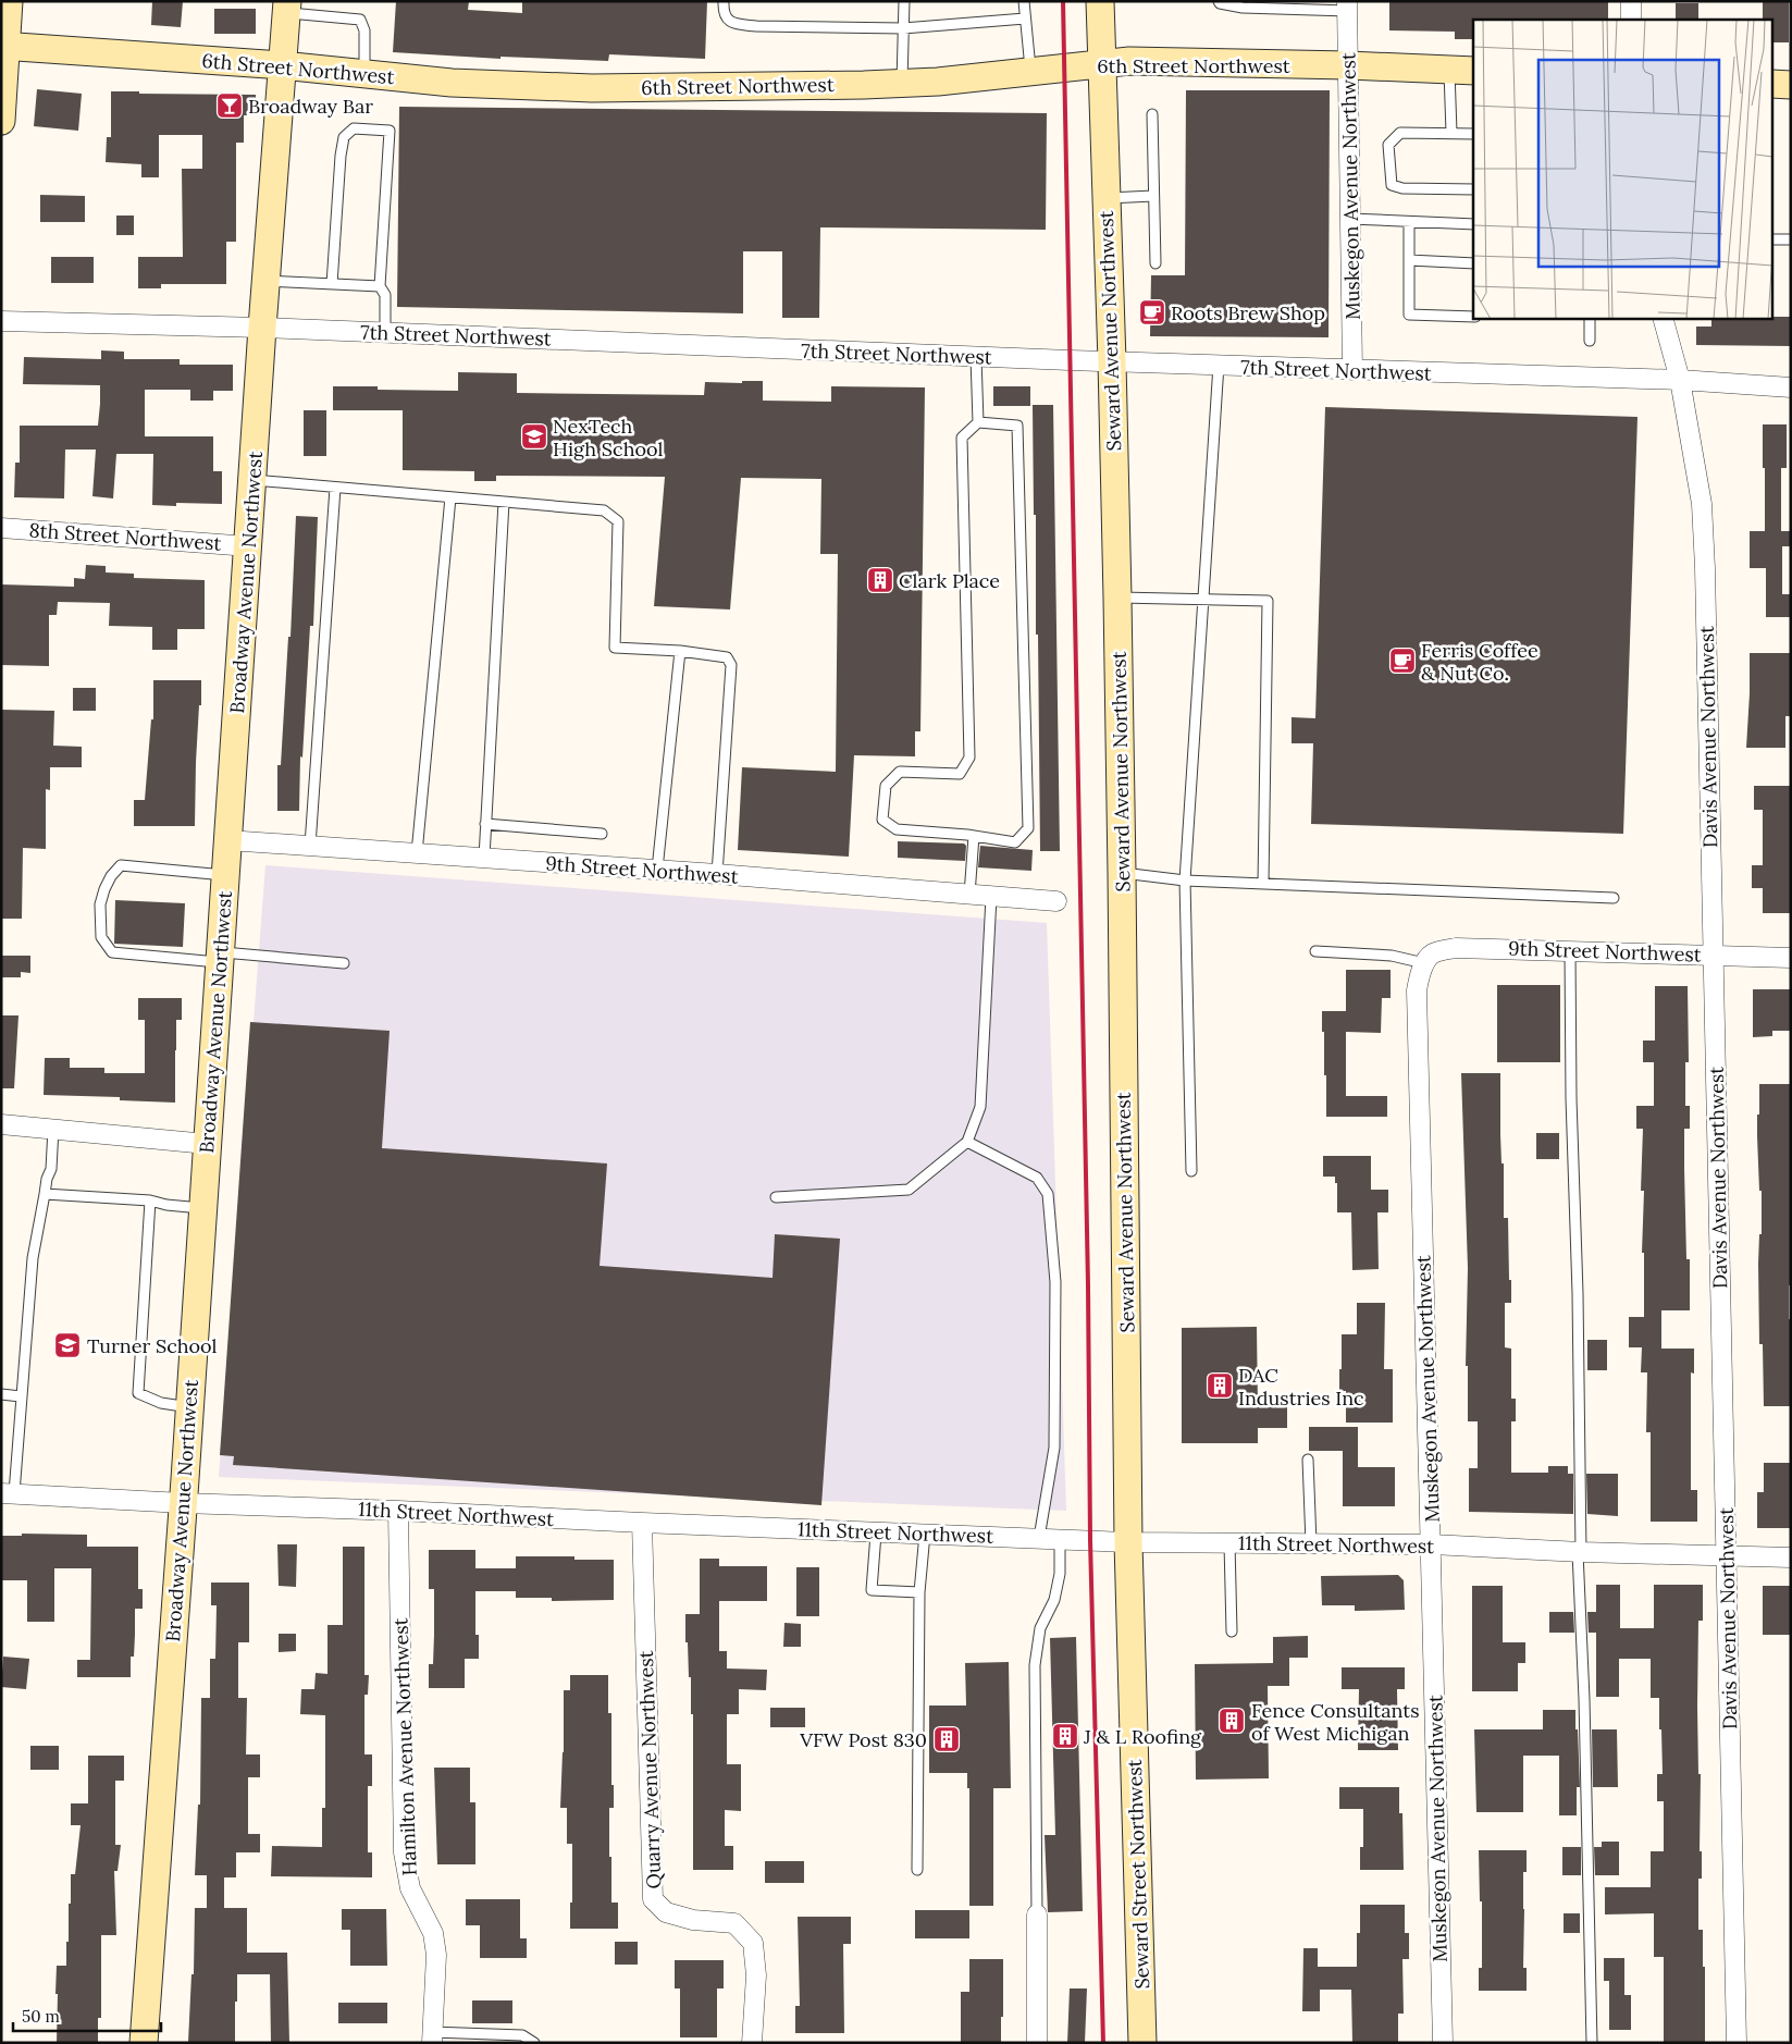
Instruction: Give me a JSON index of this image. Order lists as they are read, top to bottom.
{
  "streets": {
    "street": [
      "6th Street Northwest",
      "Muskegon Avenue Northwest",
      "Seward Avenue Northwest",
      "7th Street Northwest",
      "8th Street Northwest",
      "Broadway Avenue Northwest",
      "Davis Avenue Northwest",
      "9th Street Northwest",
      "11th Street Northwest",
      "Hamilton Avenue Northwest",
      "Quarry Avenue Northwest",
      "Seward Street Northwest"
    ]
  },
  "crossings": [
    ["6th Street Northwest", "Muskegon Avenue Northwest"],
    ["6th Street Northwest", "Seward Avenue Northwest"],
    ["6th Street Northwest", "Broadway Avenue Northwest"],
    ["Muskegon Avenue Northwest", "7th Street Northwest"],
    ["Muskegon Avenue Northwest", "9th Street Northwest"],
    ["Muskegon Avenue Northwest", "11th Street Northwest"],
    ["Seward Avenue Northwest", "7th Street Northwest"],
    ["Seward Avenue Northwest", "11th Street Northwest"],
    ["Seward Avenue Northwest", "Seward Street Northwest"],
    ["7th Street Northwest", "Broadway Avenue Northwest"],
    ["7th Street Northwest", "Davis Avenue Northwest"],
    ["8th Street Northwest", "Broadway Avenue Northwest"],
    ["Broadway Avenue Northwest", "9th Street Northwest"],
    ["Broadway Avenue Northwest", "11th Street Northwest"],
    ["Davis Avenue Northwest", "9th Street Northwest"],
    ["Davis Avenue Northwest", "11th Street Northwest"],
    ["11th Street Northwest", "Hamilton Avenue Northwest"],
    ["11th Street Northwest", "Quarry Avenue Northwest"],
    ["11th Street Northwest", "Seward Street Northwest"]
  ],
  "places": {
    "bar": ["Broadway Bar"],
    "cafe": ["Roots Brew Shop", "Ferris Coffee & Nut Co."],
    "school or university": ["NexTech High School", "Turner School"],
    "building": [
      "Clark Place",
      "DAC Industries Inc",
      "Fence Consultants of West Michigan",
      "J & L Roofing",
      "VFW Post 830"
    ]
  },
  "scale_bar": "50 m"
}
